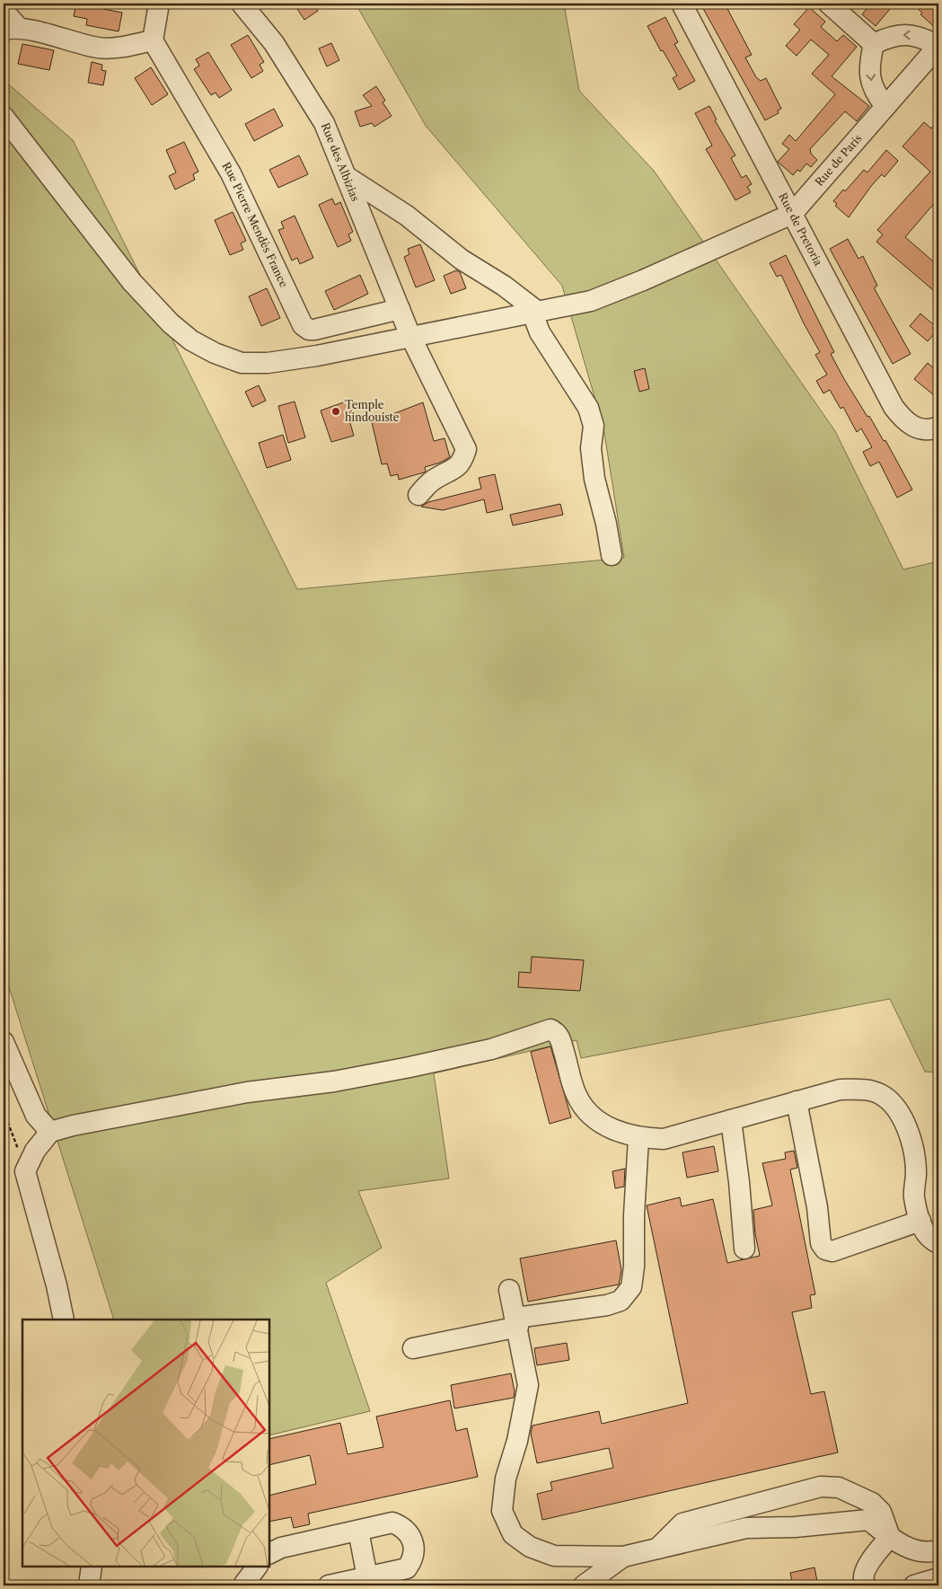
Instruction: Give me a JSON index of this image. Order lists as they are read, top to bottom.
{
  "streets": {
    "street": [
      "Rue de Paris",
      "Rue des Albizias",
      "Rue Pierre Mendès France",
      "Rue de Pretoria"
    ]
  },
  "crossings": [
    ["Rue de Paris", "Rue de Pretoria"],
    ["Rue des Albizias", "Rue Pierre Mendès France"]
  ],
  "places": ["Temple hindouiste"]
}
